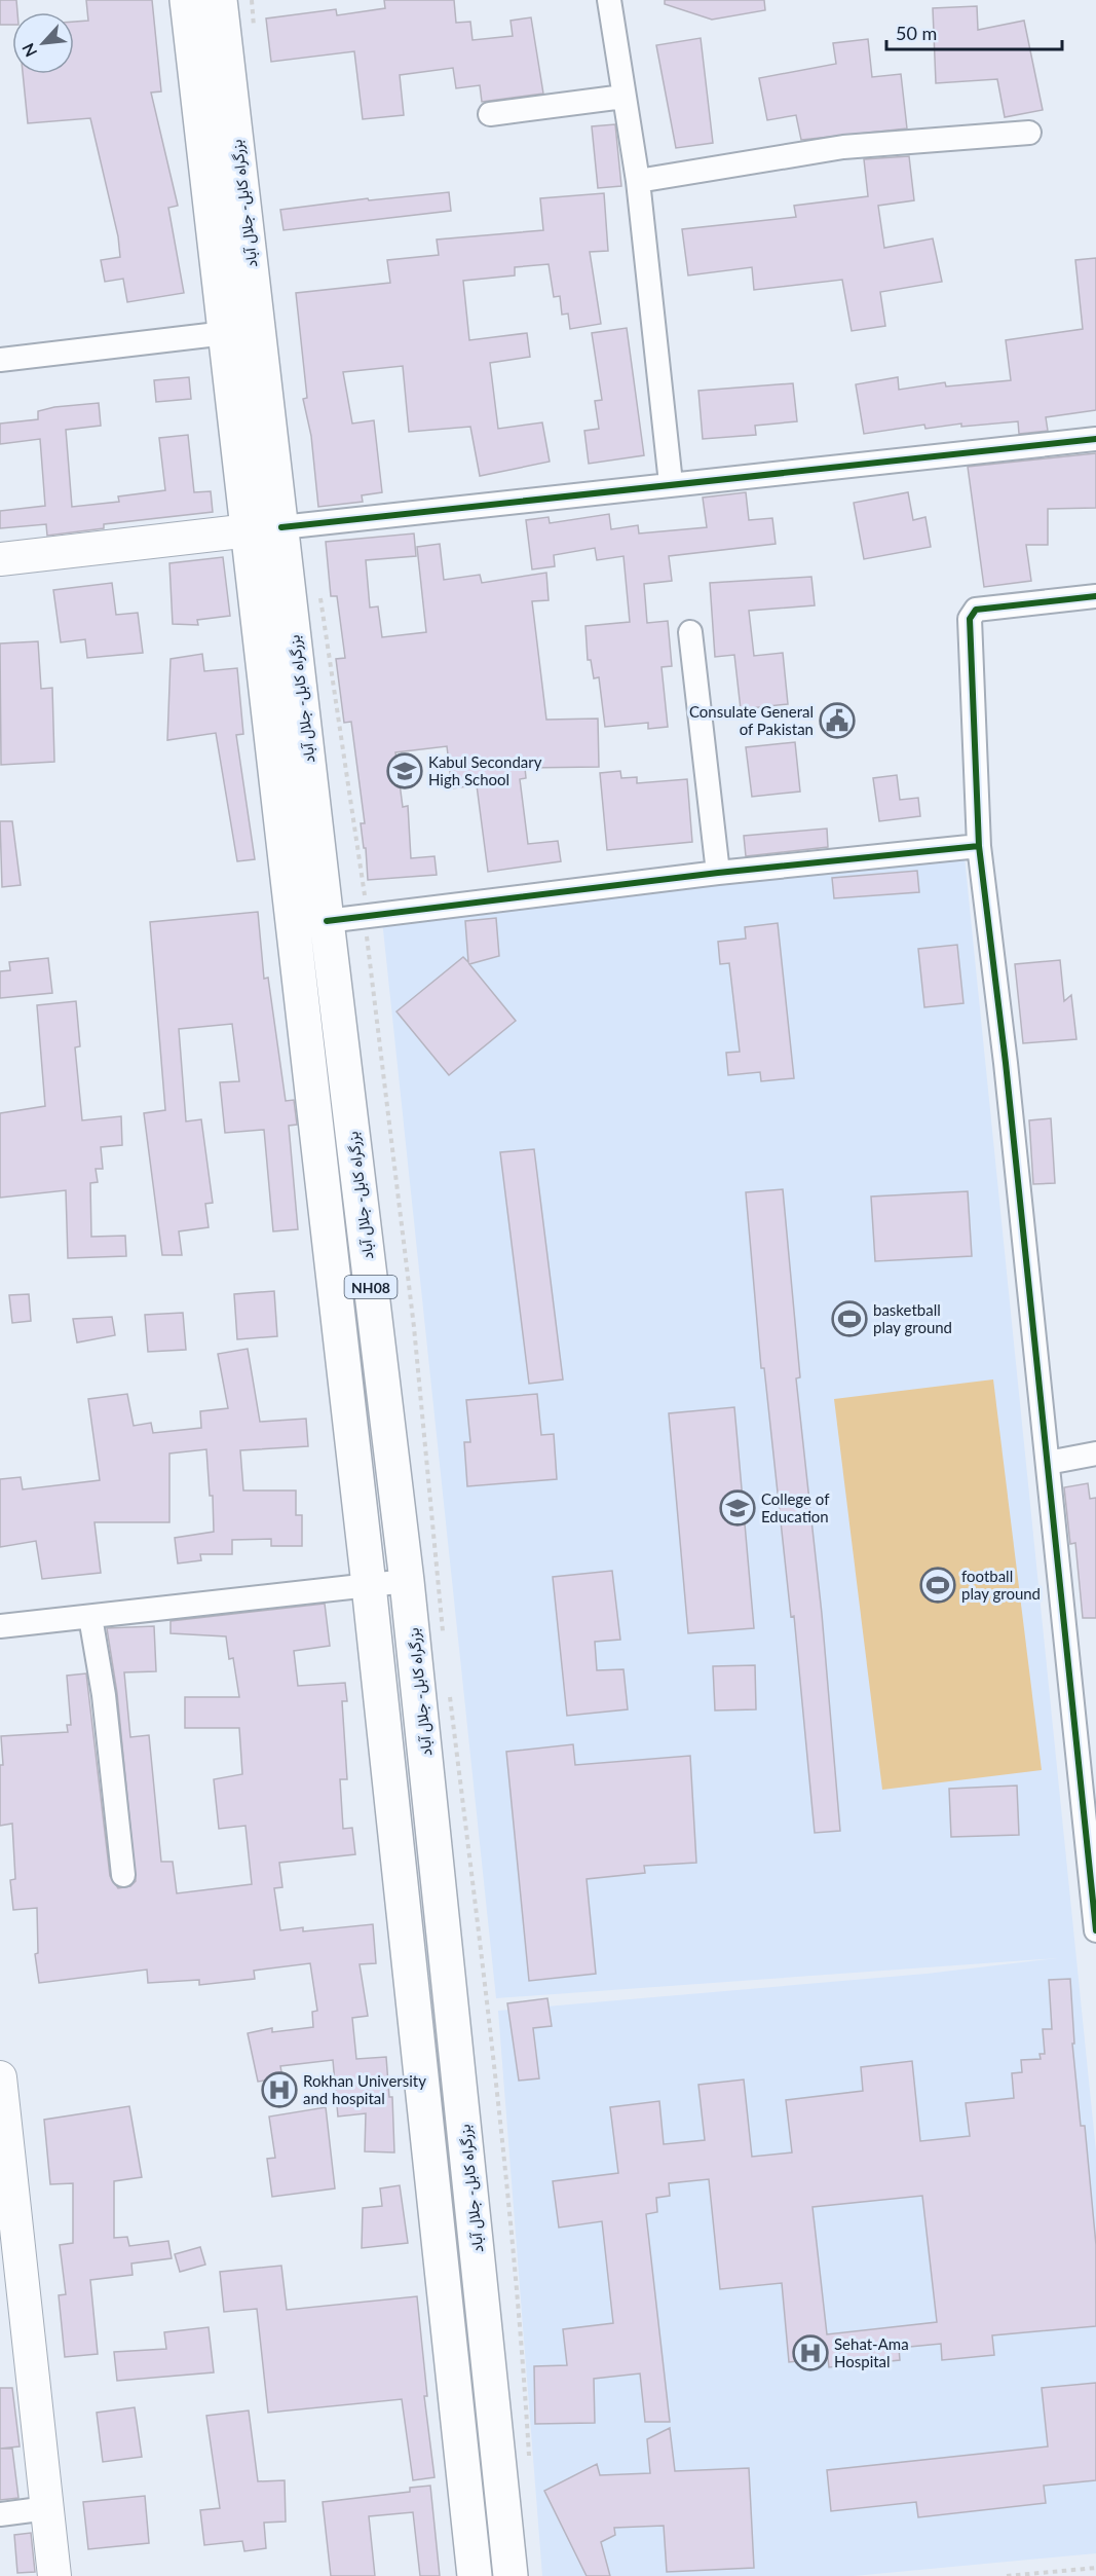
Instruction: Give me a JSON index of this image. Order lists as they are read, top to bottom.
{
  "streets": {
    "highway": ["بزرگراه کابل- جلال آباد", "NH08"]
  },
  "places": {
    "public building": ["Consulate General of Pakistan"],
    "school or university": ["Kabul Secondary High School", "College of Education"],
    "sports": ["basketball play ground", "football play ground"],
    "hospital": ["Rokhan University and hospital", "Sehat-Ama Hospital"]
  },
  "scale_bar": "50 m",
  "north": "bottom left"
}
